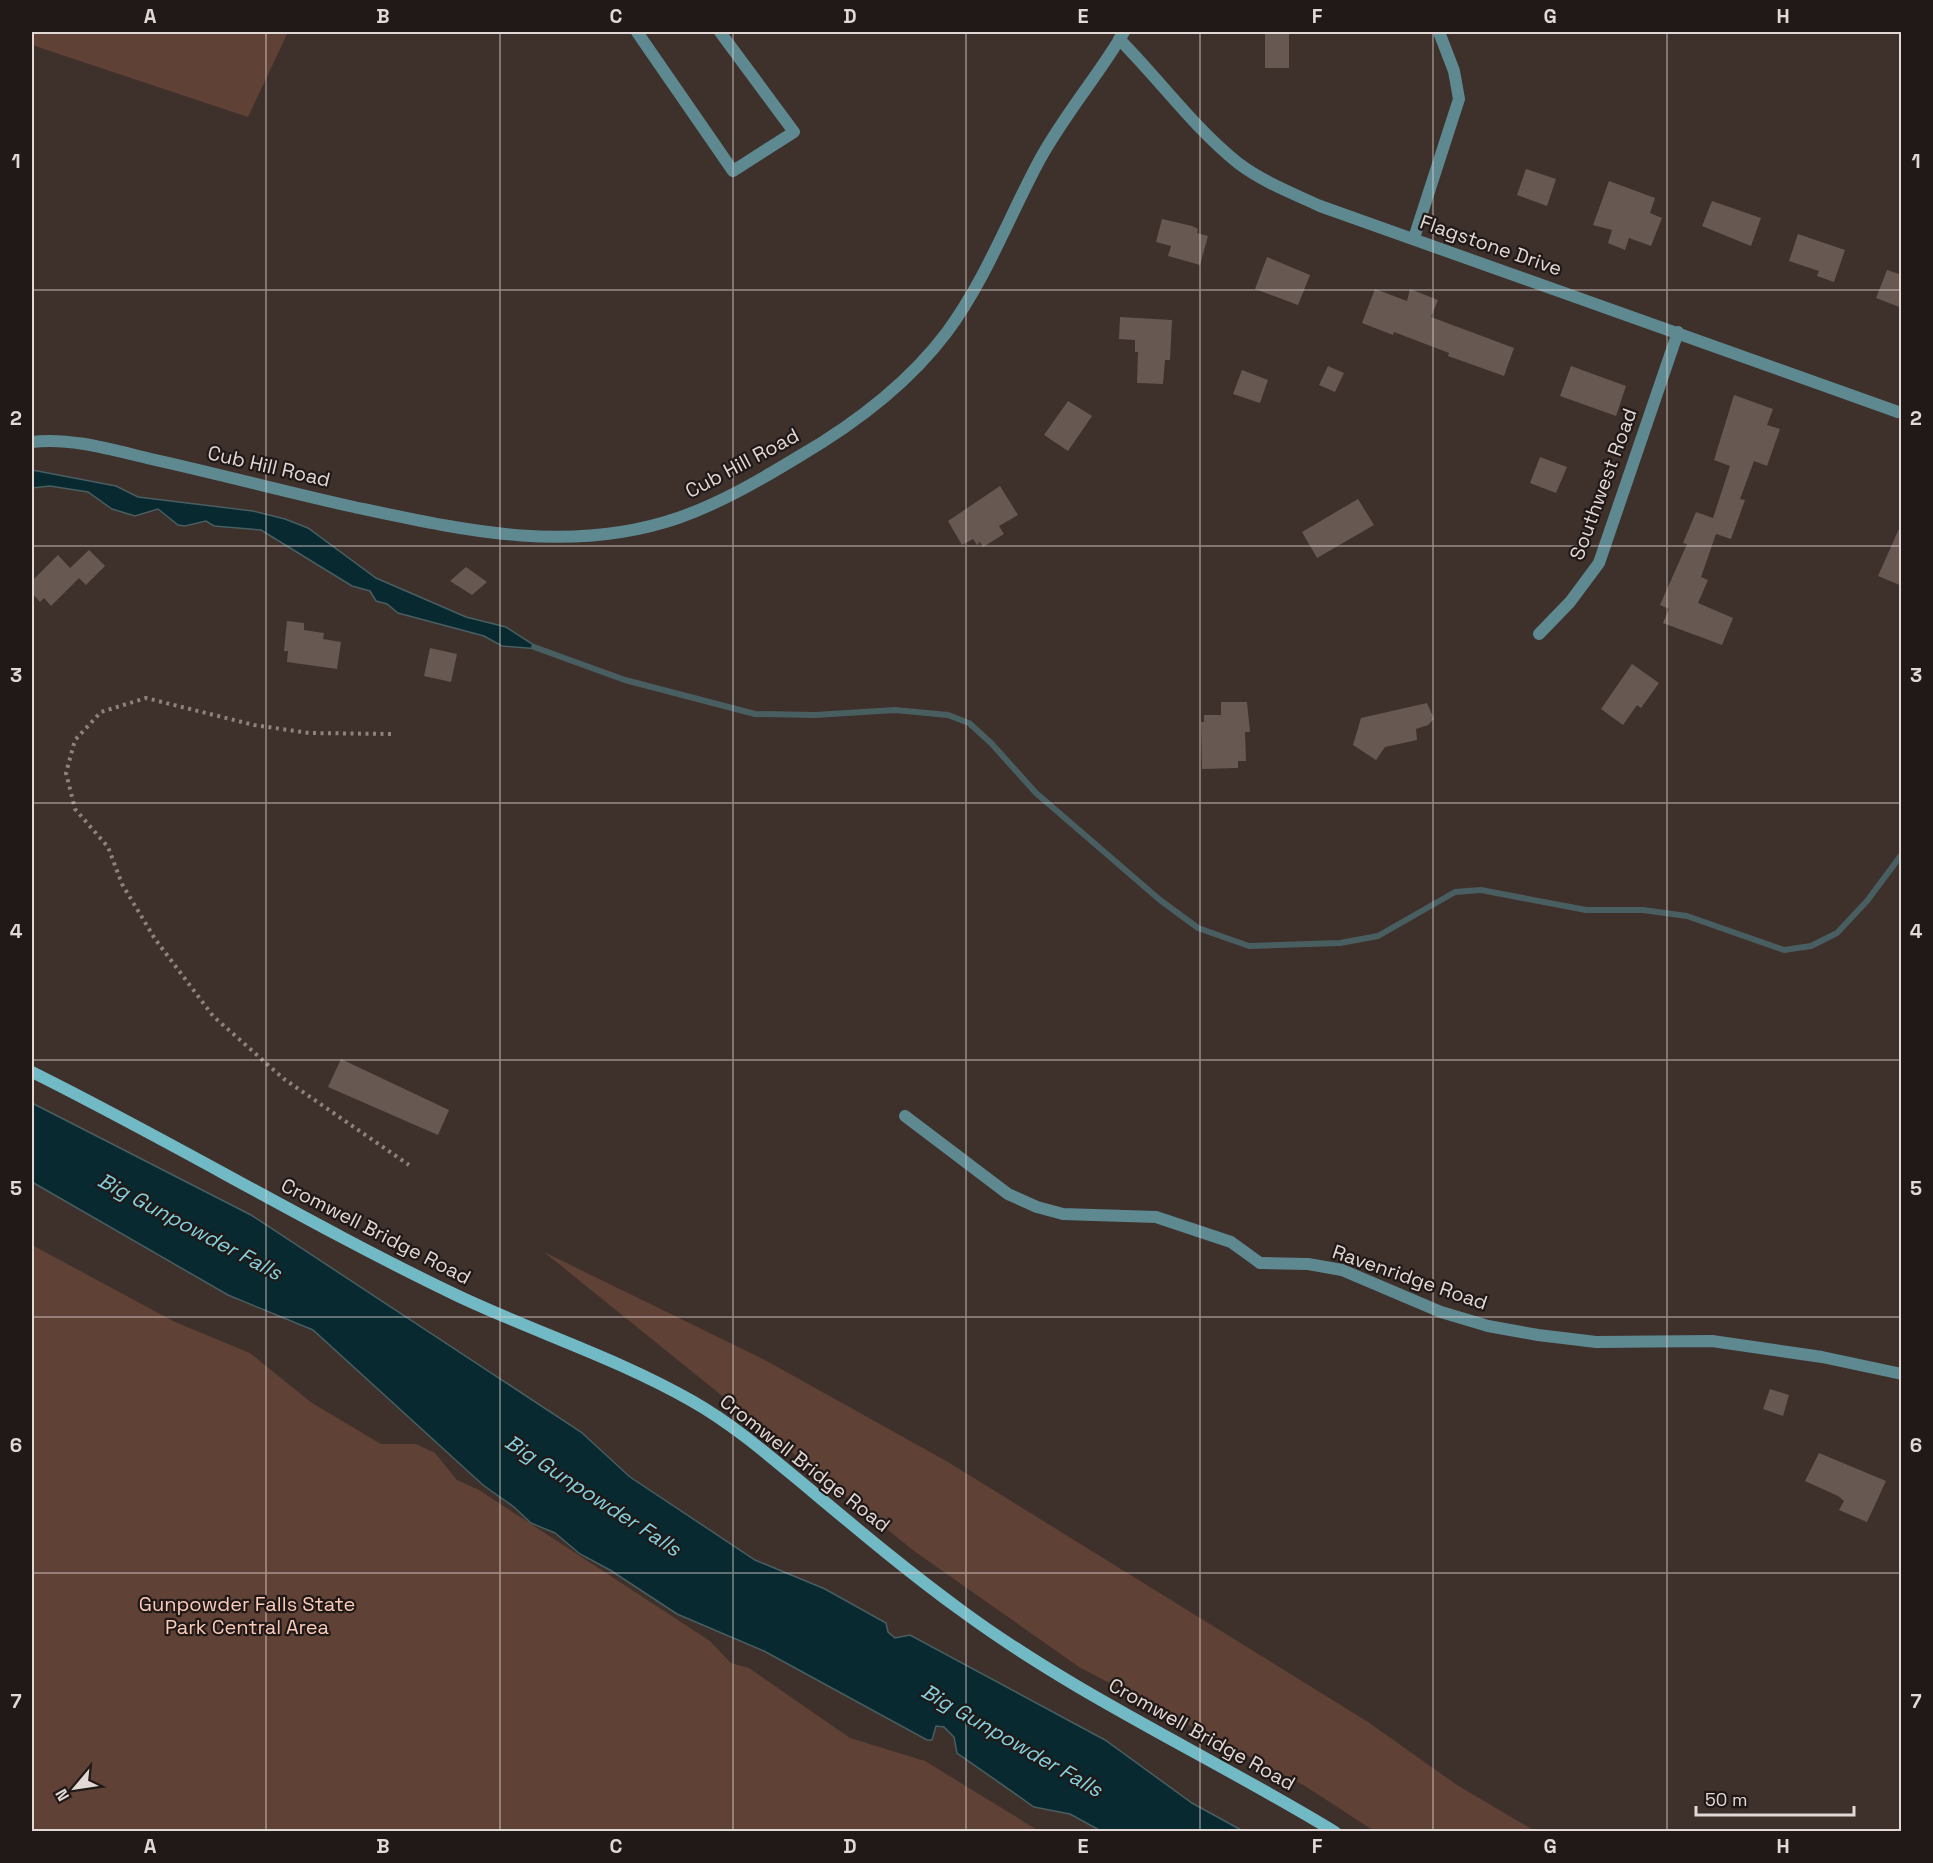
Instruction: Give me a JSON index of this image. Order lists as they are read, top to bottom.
{
  "streets": {
    "main road": ["Cromwell Bridge Road"],
    "street": [
      "Flagstone Drive",
      "Cub Hill Road",
      "Southwest Road",
      "Ravenridge Road"
    ]
  },
  "crossings": [
    ["Flagstone Drive", "Cub Hill Road"],
    ["Flagstone Drive", "Southwest Road"]
  ],
  "water": ["Big Gunpowder Falls"],
  "parks": ["Gunpowder Falls State Park Central Area"],
  "scale_bar": "50 m",
  "north": "bottom left",
  "grid": {
    "columns": [
      "A",
      "B",
      "C",
      "D",
      "E",
      "F",
      "G",
      "H"
    ],
    "rows": [
      "1",
      "2",
      "3",
      "4",
      "5",
      "6",
      "7"
    ]
  }
}
